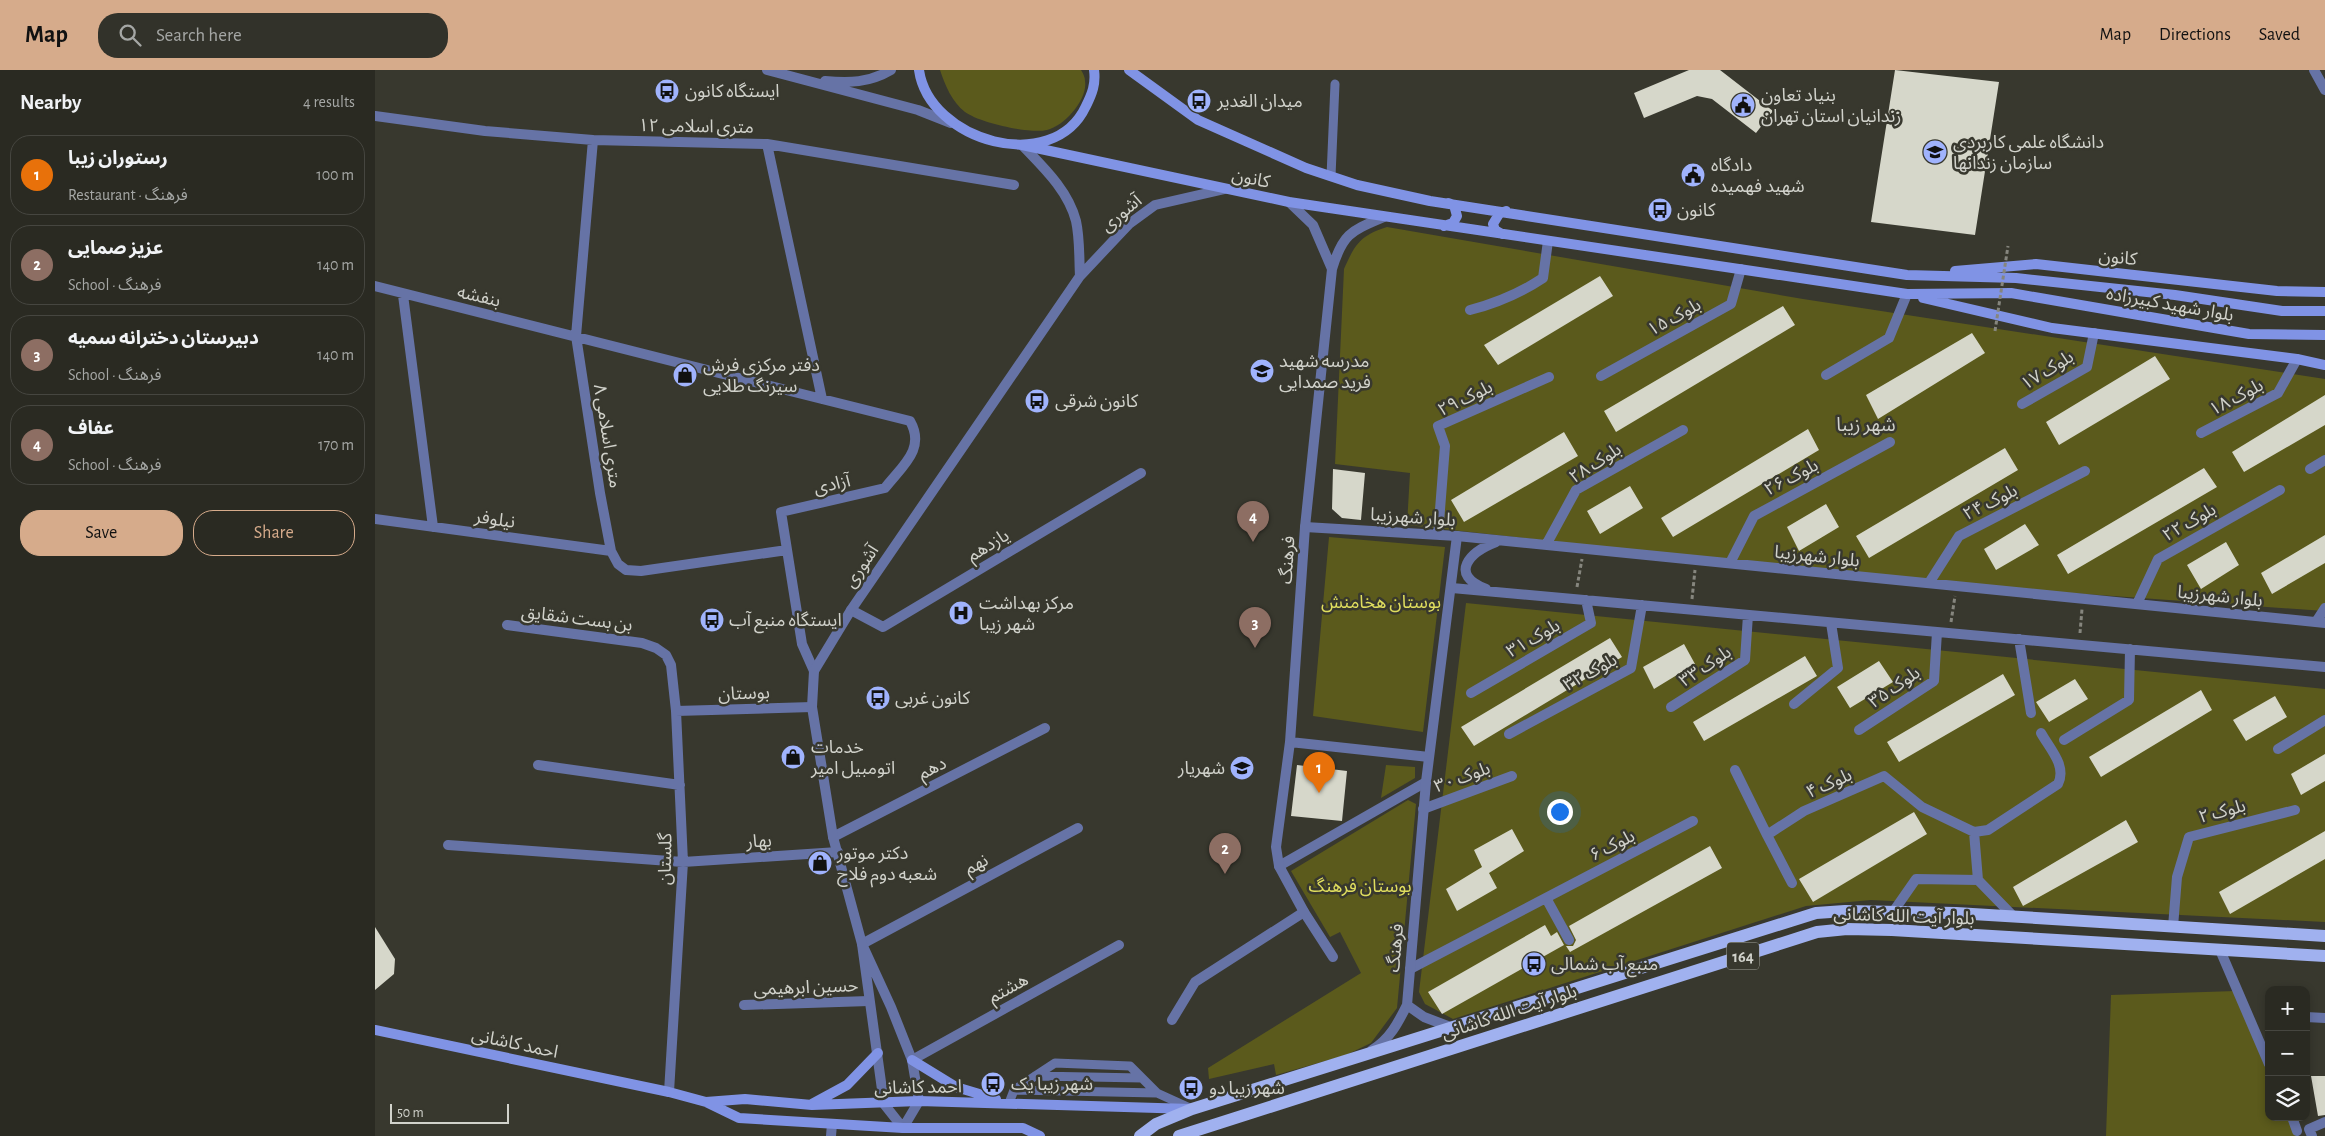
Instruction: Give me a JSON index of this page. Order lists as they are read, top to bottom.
{
  "streets": {
    "main road": [
      "کانون",
      "بلوار شهید کبیرزاده",
      "بلوار آیت الله کاشانی",
      "164",
      "احمد کاشانی"
    ],
    "street": [
      "۱۲ متری اسلامی",
      "آشوری",
      "بنفشه",
      "بلوک ۱۵",
      "بلوک ۱۷",
      "بلوک ۱۸",
      "بلوک ۲۹",
      "۸ متری اسلامی",
      "بلوک ۲۸",
      "بلوک ۲۶",
      "آزادی",
      "بلوک ۲۴",
      "بلوار شهرزیبا",
      "نیلوفر",
      "بلوک ۲۲",
      "یازدهم",
      "فرهنگ",
      "بن بست شقایق",
      "بلوک ۳۱",
      "بلوک ۳۳",
      "بلوک ۳۲",
      "بلوک ۳۵",
      "بوستان",
      "دهم",
      "بلوک ۳۰",
      "بلوک ۴",
      "بلوک ۲",
      "بهار",
      "بلوک ۶",
      "گلستان",
      "نهم",
      "حسین ابرهیمی",
      "هشتم"
    ]
  },
  "crossings": [
    ["۱۲ متری اسلامی", "۸ متری اسلامی"],
    ["کانون", "آشوری"],
    ["کانون", "بلوار شهید کبیرزاده"],
    ["کانون", "بلوک ۱۵"],
    ["کانون", "فرهنگ"],
    ["آشوری", "آزادی"],
    ["آشوری", "یازدهم"],
    ["آشوری", "بوستان"],
    ["آشوری", "دهم"],
    ["آشوری", "بهار"],
    ["آشوری", "نهم"],
    ["بنفشه", "۸ متری اسلامی"],
    ["بنفشه", "آزادی"],
    ["بلوک ۲۹", "بلوار شهرزیبا"],
    ["۸ متری اسلامی", "آزادی"],
    ["۸ متری اسلامی", "نیلوفر"],
    ["بلوک ۲۸", "بلوار شهرزیبا"],
    ["بلوک ۲۶", "بلوار شهرزیبا"],
    ["بلوک ۲۴", "بلوار شهرزیبا"],
    ["بلوار شهرزیبا", "بلوک ۲۲"],
    ["بلوار شهرزیبا", "فرهنگ"],
    ["فرهنگ", "بلوک ۳۰"],
    ["فرهنگ", "بلوک ۶"],
    ["بن بست شقایق", "گلستان"],
    ["بوستان", "گلستان"],
    ["بلوک ۲", "بلوار آیت الله کاشانی"],
    ["بهار", "گلستان"],
    ["گلستان", "احمد کاشانی"],
    ["بلوار آیت الله کاشانی", "احمد کاشانی"]
  ],
  "districts": ["شهر زیبا"],
  "parks": ["بوستان هخامنش", "بوستان فرهنگ"],
  "places": {
    "bus stop": [
      "ایستگاه کانون",
      "میدان الغدیر",
      "کانون",
      "کانون شرقی",
      "ایستگاه منبع آب",
      "کانون غربی",
      "منبع آب شمالی",
      "شهر زیبا یک",
      "شهر زیبا دو"
    ],
    "public building": ["بنیاد تعاون زندانیان استان تهران", "دادگاه شهید فهمیده"],
    "school or university": ["دانشگاه علمی کاربردی سازمان زندانها", "مدرسه شهید فرید صمدایی", "شهریار"],
    "shop": ["دفتر مرکزی فرش سیرنگ طلایی", "خدمات اتومبیل امیر", "دکتر موتور شعبه دوم فلاح"],
    "hospital": ["مرکز بهداشت شهر زیبا"]
  },
  "scale_bar": "50 m",
  "page": {
    "header": "Map",
    "search": "Search here",
    "nav": ["Map", "Directions", "Saved"],
    "heading": ["Nearby", "4 results"],
    "list": [
      {
        "mark": "1",
        "name": "رستوران زیبا",
        "note": "Restaurant · فرهنگ",
        "value": "100 m"
      },
      {
        "mark": "2",
        "name": "عزیز صمایی",
        "note": "School · فرهنگ",
        "value": "140 m"
      },
      {
        "mark": "3",
        "name": "دبیرستان دخترانه سمیه",
        "note": "School · فرهنگ",
        "value": "140 m"
      },
      {
        "mark": "4",
        "name": "عفاف",
        "note": "School · فرهنگ",
        "value": "170 m"
      }
    ],
    "buttons": ["Save", "Share"],
    "pins": [
      "4",
      "3",
      "1",
      "2"
    ],
    "map_buttons": ["+", "−"],
    "scale": "50 m"
  }
}
